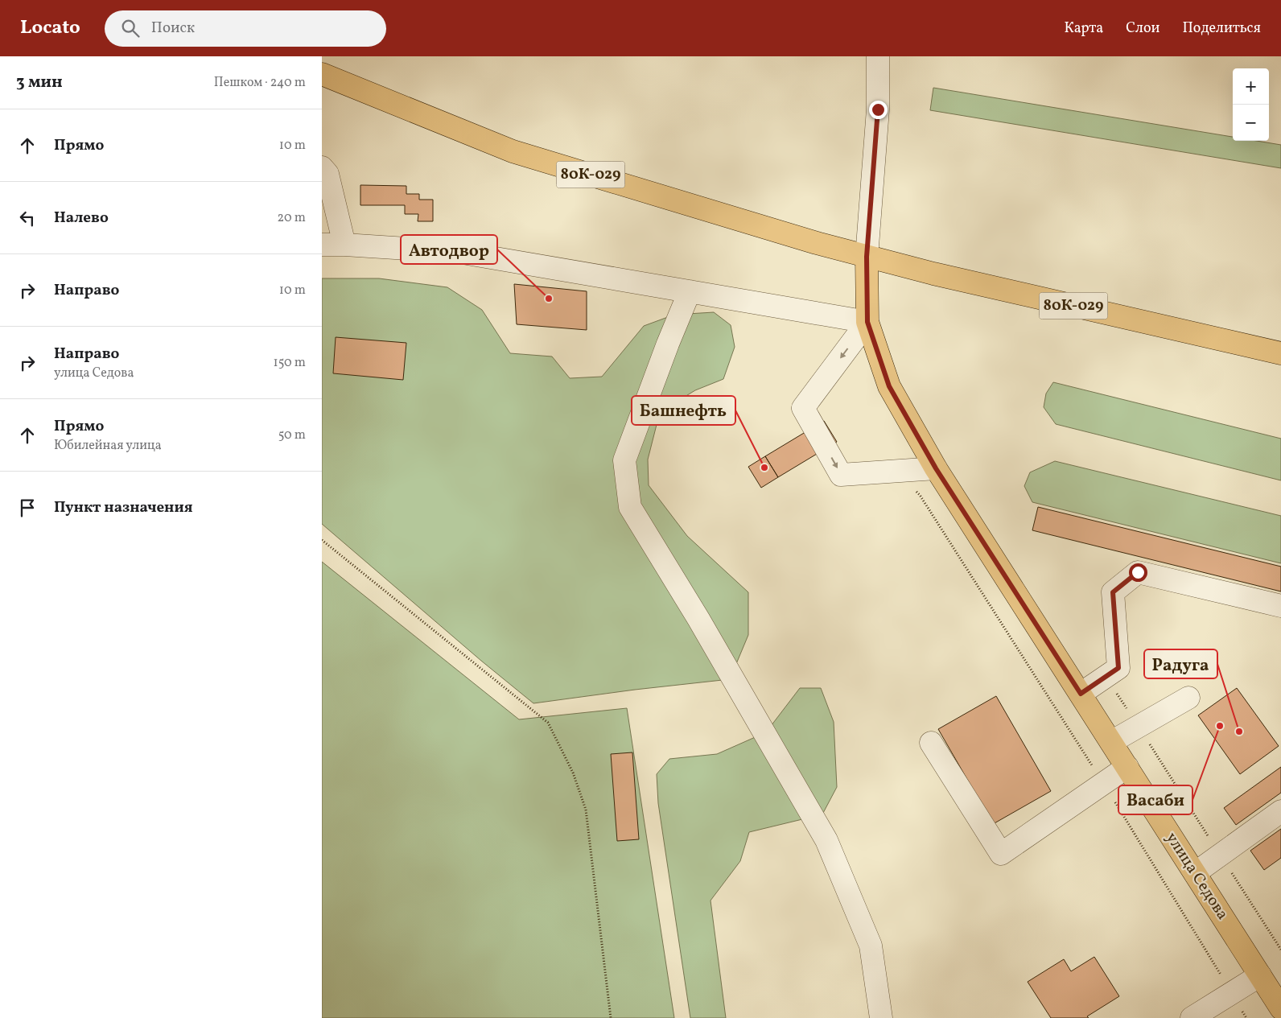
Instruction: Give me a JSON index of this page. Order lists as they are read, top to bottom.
{
  "streets": {
    "main road": ["80К-029", "улица Седова"]
  },
  "crossings": [
    ["80К-029", "улица Седова"]
  ],
  "places": [
    "Автодвор",
    "Башнефть",
    "Васаби",
    "Радуга"
  ],
  "page": {
    "header": "Locato",
    "search": "Поиск",
    "nav": ["Карта", "Слои", "Поделиться"],
    "heading": ["3 мин", "Пешком · 240 m"],
    "map_buttons": ["+", "−"],
    "list": [
      ["Прямо", "10 m"],
      ["Налево", "20 m"],
      ["Направо", "10 m"],
      ["Направо", "улица Седова", "150 m"],
      ["Прямо", "Юбилейная улица", "50 m"],
      "Пункт назначения"
    ]
  }
}
